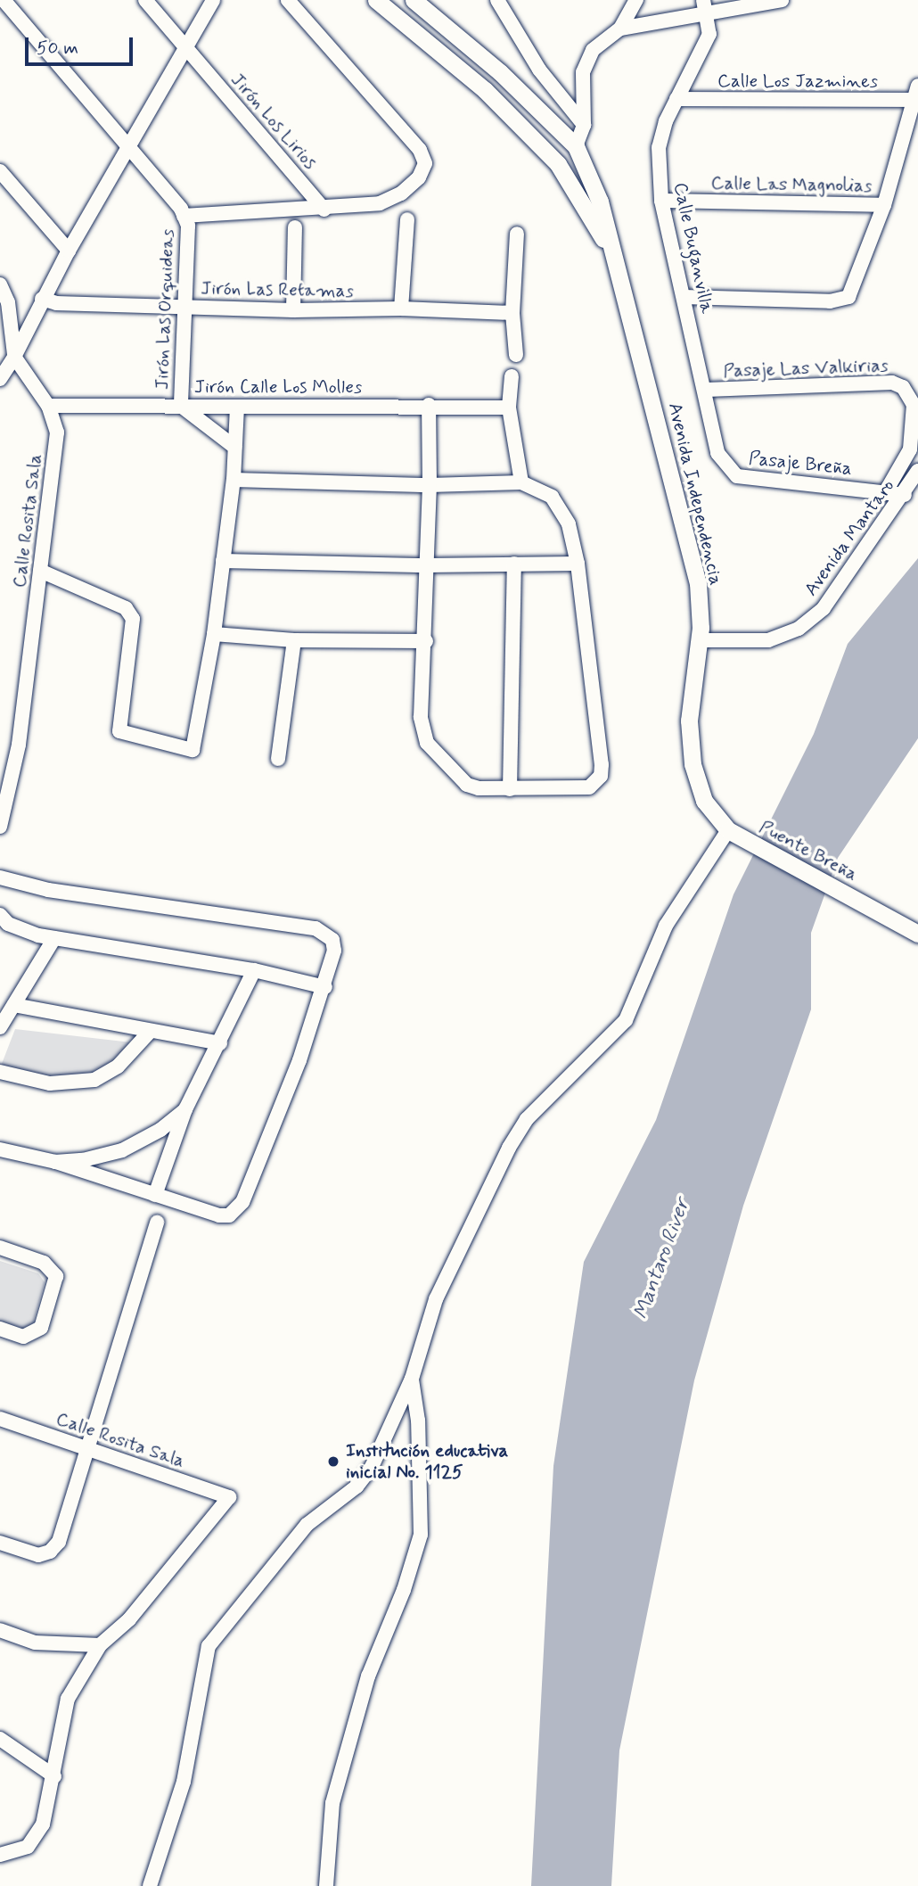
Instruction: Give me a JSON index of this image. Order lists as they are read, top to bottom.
{
  "streets": {
    "main road": ["Avenida Independencia", "Puente Breña"],
    "street": [
      "Calle Los Jazmines",
      "Jirón Los Lirios",
      "Calle Las Magnolias",
      "Calle Buganvilla",
      "Jirón Las Retamas",
      "Jirón Las Orquideas",
      "Pasaje Las Valkirias",
      "Jirón Calle Los Molles",
      "Pasaje Breña",
      "Calle Rosita Sala",
      "Avenida Mantaro"
    ]
  },
  "crossings": [
    ["Calle Los Jazmines", "Calle Buganvilla"],
    ["Jirón Los Lirios", "Jirón Las Orquideas"],
    ["Calle Las Magnolias", "Calle Buganvilla"],
    ["Calle Buganvilla", "Pasaje Las Valkirias"],
    ["Calle Buganvilla", "Pasaje Breña"],
    ["Jirón Las Retamas", "Jirón Las Orquideas"],
    ["Jirón Las Orquideas", "Jirón Calle Los Molles"],
    ["Pasaje Las Valkirias", "Pasaje Breña"],
    ["Jirón Calle Los Molles", "Calle Rosita Sala"],
    ["Pasaje Breña", "Avenida Mantaro"],
    ["Avenida Independencia", "Avenida Mantaro"],
    ["Avenida Independencia", "Puente Breña"]
  ],
  "water": ["Mantaro River"],
  "places": ["Institución educativa inicial No. 1125"],
  "scale_bar": "50 m"
}
